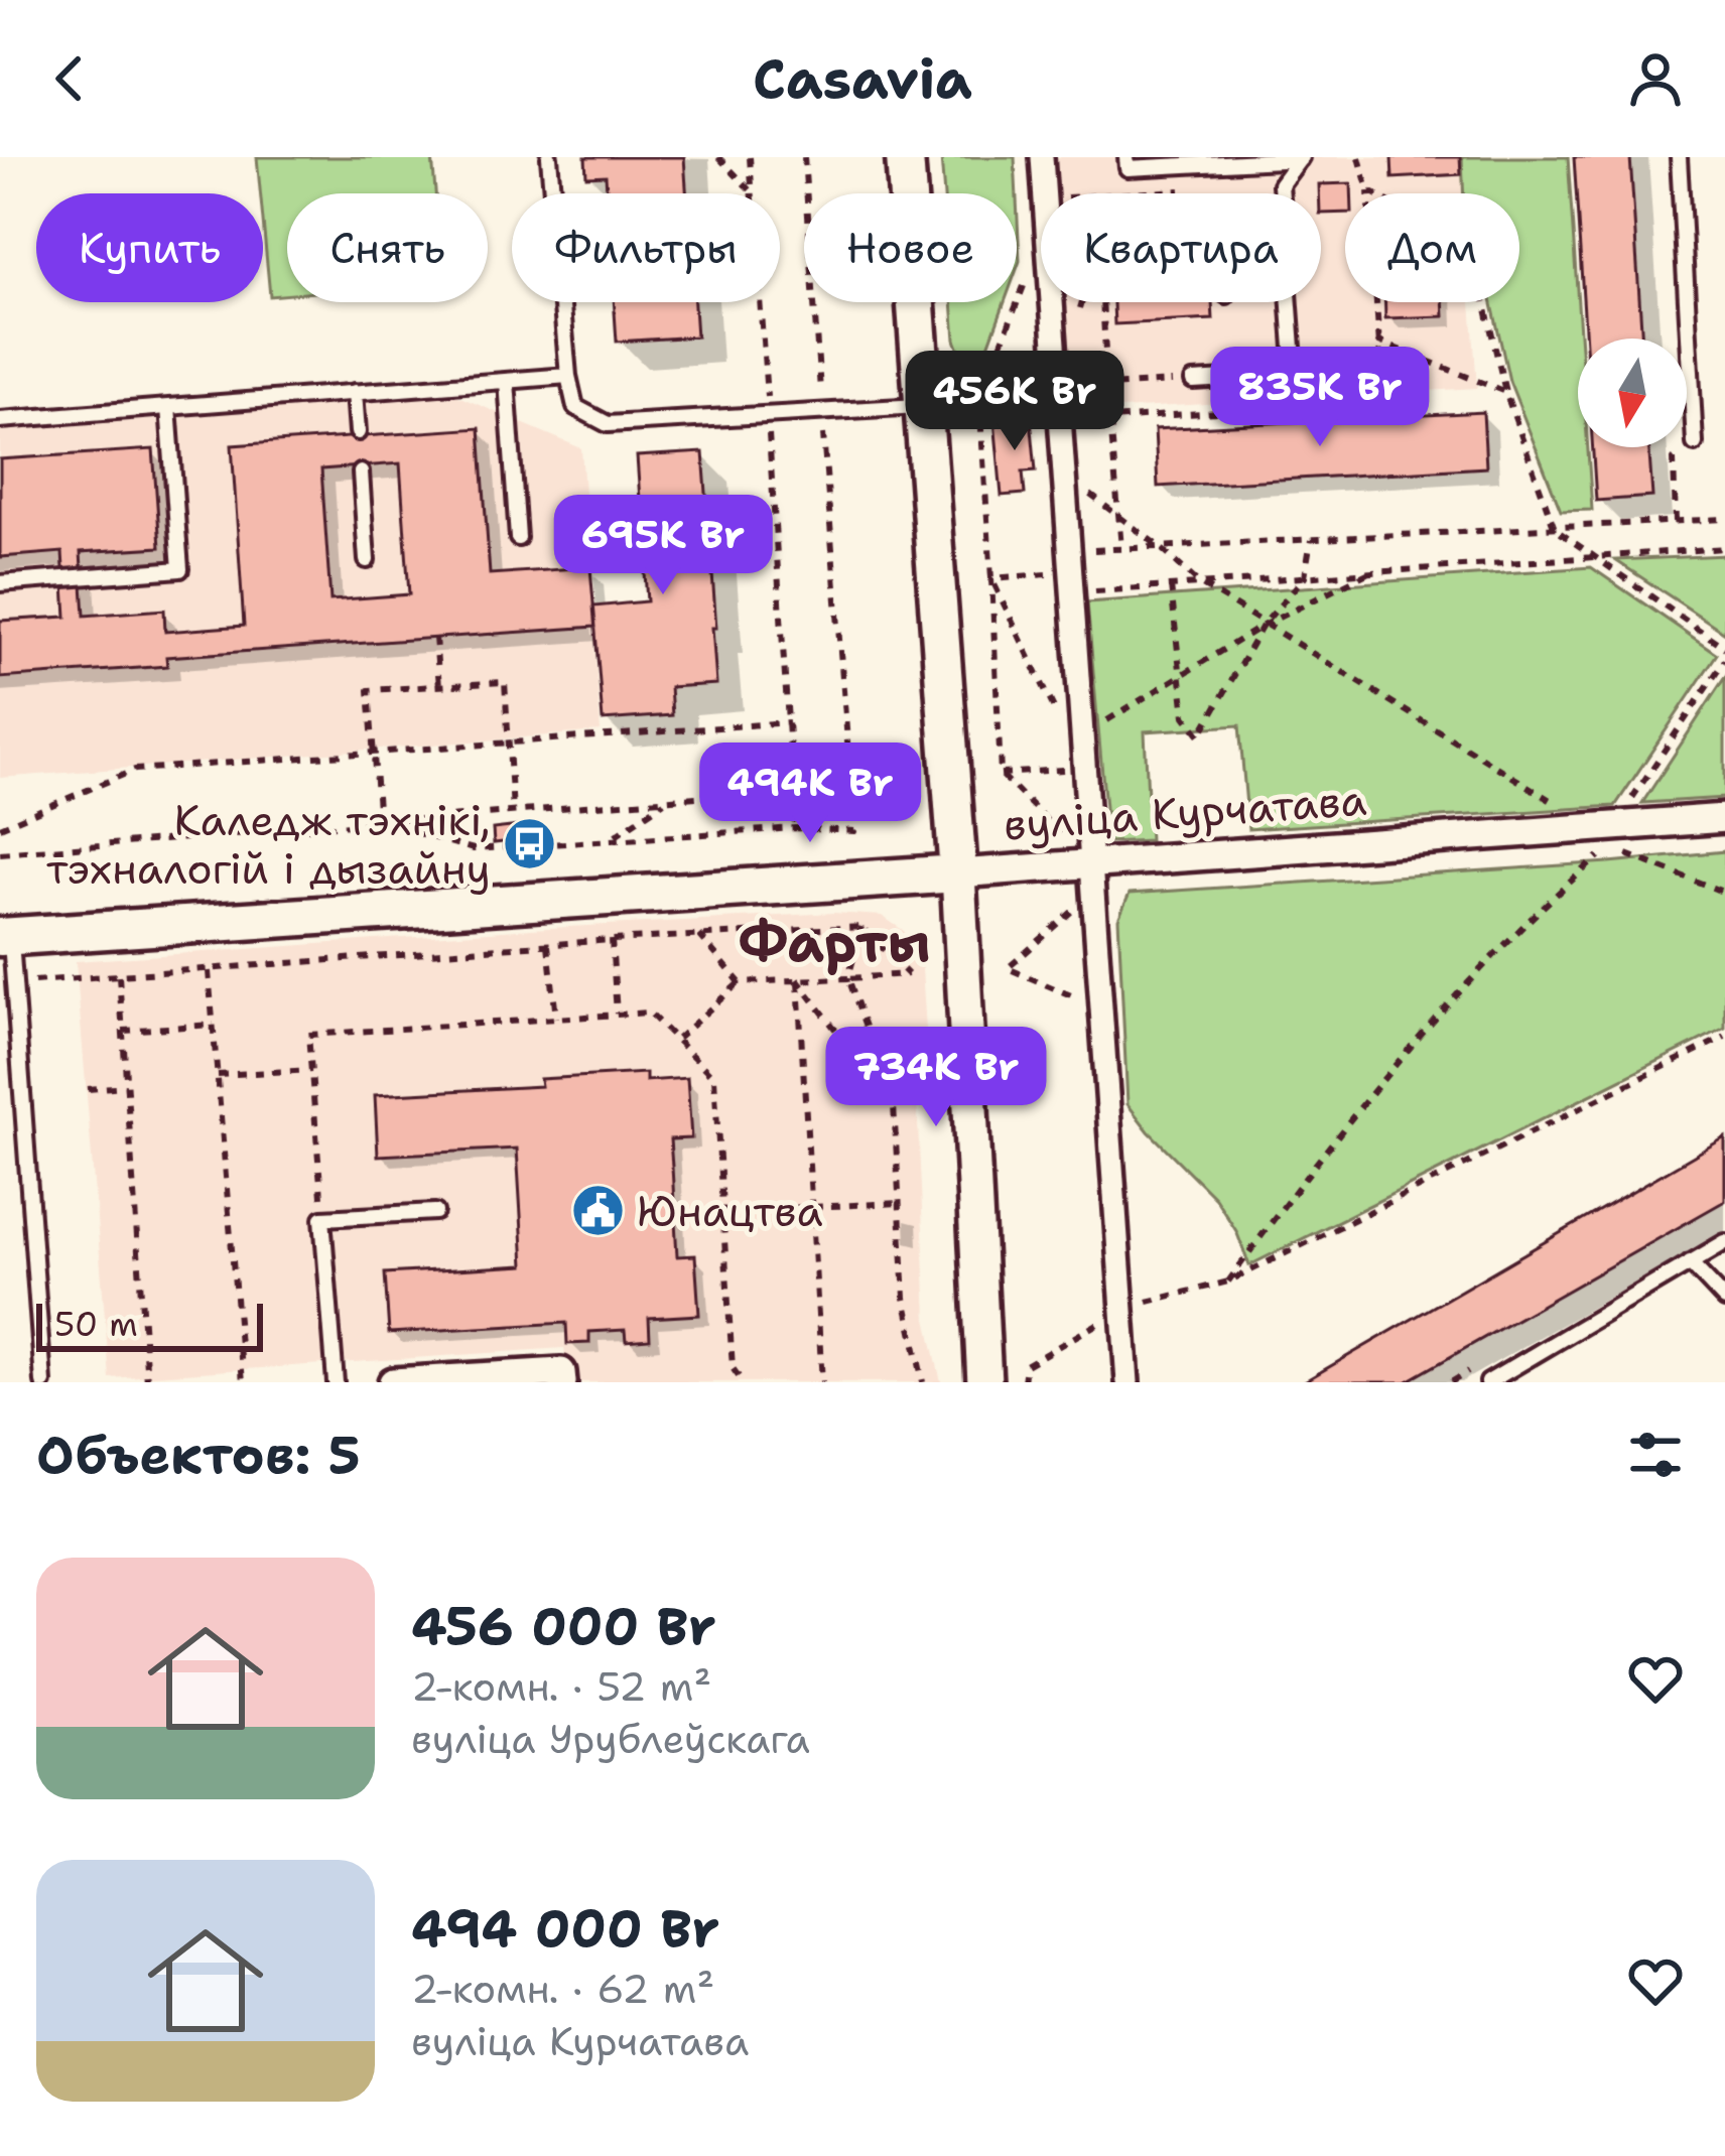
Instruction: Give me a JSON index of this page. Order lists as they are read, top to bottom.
{
  "streets": {
    "main road": ["вуліца Курчатава"]
  },
  "districts": ["Фарты"],
  "places": {
    "bus stop": ["Каледж тэхнікі, тэхналогій і дызайну"],
    "public building": ["Юнацтва"]
  },
  "scale_bar": "50 m",
  "north": "bottom",
  "page": {
    "header": "Casavia",
    "chip": [
      "Купить",
      "Снять",
      "Фильтры",
      "Новое",
      "Квартира",
      "Дом"
    ],
    "price": [
      "835K Br",
      "456K Br",
      "695K Br",
      "494K Br",
      "734K Br"
    ],
    "scale": "50 m",
    "heading": "Объектов: 5",
    "list": [
      {
        "name": "456 000 Br",
        "note": "2-комн. · 52 m² · вуліца Урублеўскага"
      },
      {
        "name": "494 000 Br",
        "note": "2-комн. · 62 m² · вуліца Курчатава"
      }
    ]
  }
}
